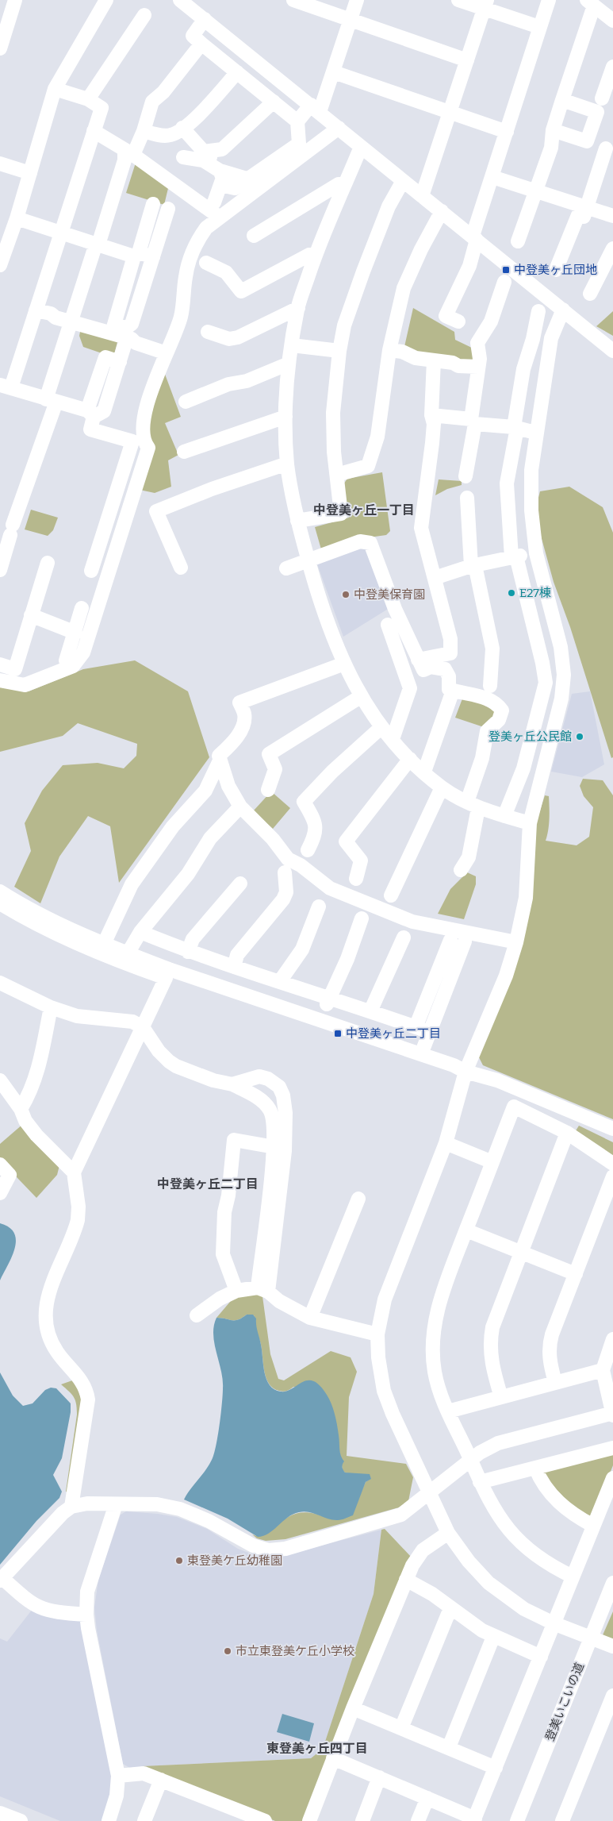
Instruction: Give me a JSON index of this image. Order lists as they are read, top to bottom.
{
  "streets": {
    "street": ["登美いこいの道"]
  },
  "districts": ["中登美ヶ丘一丁目", "中登美ヶ丘二丁目", "東登美ヶ丘四丁目"],
  "places": {
    "transit": ["中登美ヶ丘団地", "中登美ヶ丘二丁目"],
    "other": [
      "E27棟",
      "中登美保育園",
      "登美ヶ丘公民館",
      "東登美ケ丘幼稚園",
      "市立東登美ケ丘小学校"
    ]
  }
}
